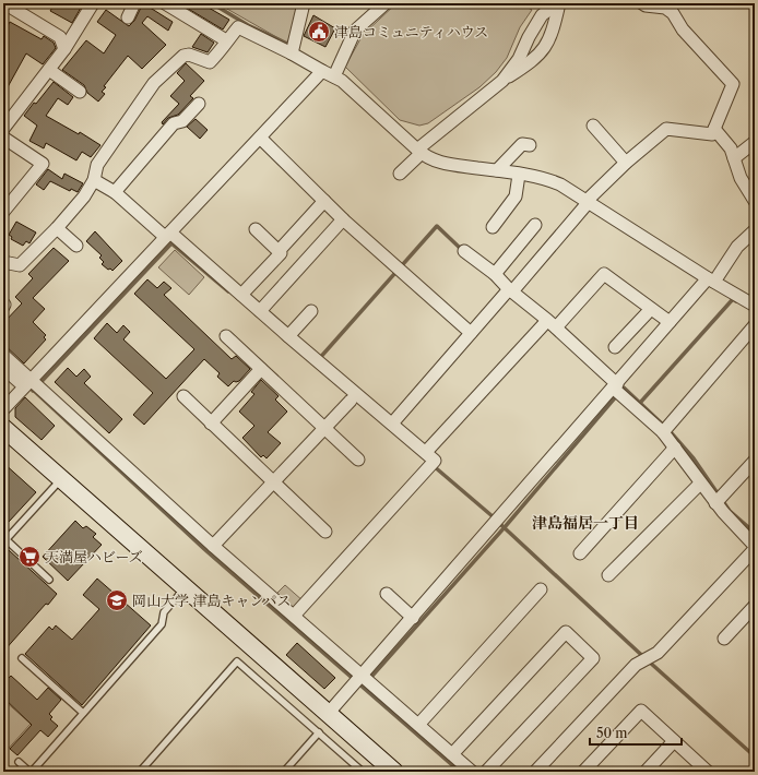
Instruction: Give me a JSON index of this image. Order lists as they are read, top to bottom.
{
  "districts": ["津島福居一丁目"],
  "places": {
    "public building": ["津島コミュニティハウス"],
    "supermarket": ["天満屋ハビーズ"],
    "school or university": ["岡山大学 津島キャンパス"]
  },
  "scale_bar": "50 m"
}
